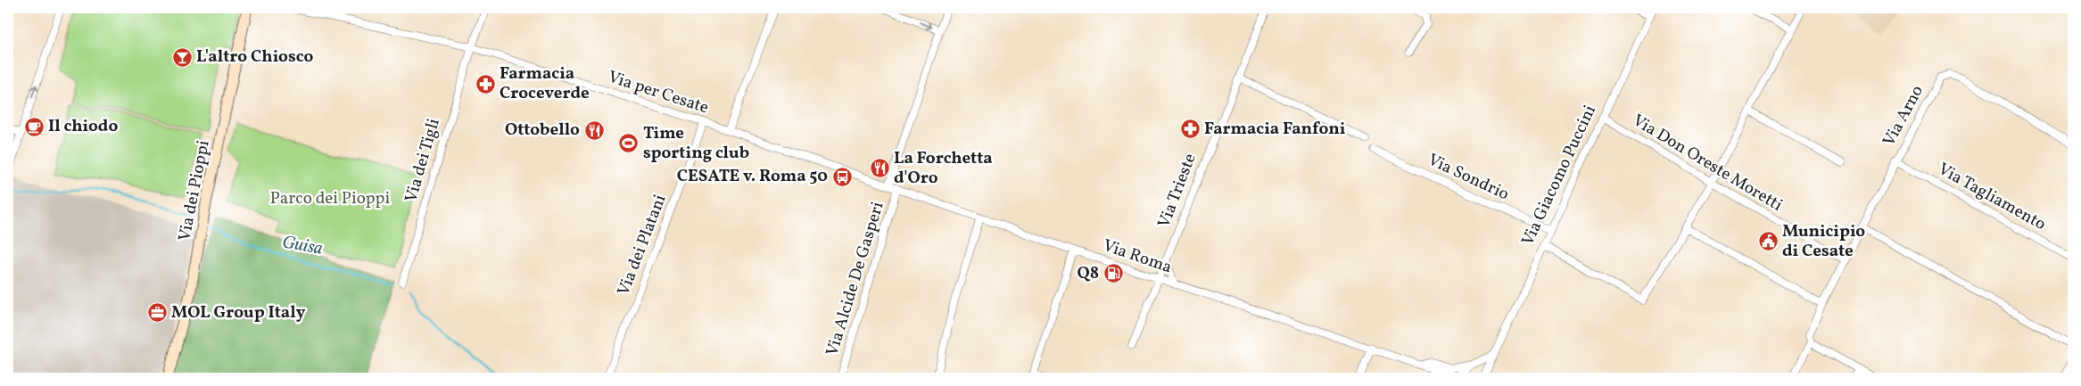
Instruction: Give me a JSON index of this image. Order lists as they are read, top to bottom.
{
  "streets": {
    "street": [
      "Via per Cesate",
      "Via Arno",
      "Via dei Tigli",
      "Via Don Oreste Moretti",
      "Via Giacomo Puccini",
      "Via Sondrio",
      "Via dei Pioppi",
      "Via Trieste",
      "Via Tagliamento",
      "Via dei Platani",
      "Via Roma",
      "Via Alcide De Gasperi"
    ]
  },
  "crossings": [
    ["Via per Cesate", "Via dei Tigli"],
    ["Via per Cesate", "Via dei Platani"],
    ["Via per Cesate", "Via Roma"],
    ["Via Arno", "Via Don Oreste Moretti"],
    ["Via Arno", "Via Tagliamento"],
    ["Via Don Oreste Moretti", "Via Giacomo Puccini"],
    ["Via Giacomo Puccini", "Via Sondrio"],
    ["Via Trieste", "Via Roma"],
    ["Via Roma", "Via Alcide De Gasperi"]
  ],
  "water": ["Guisa"],
  "parks": ["Parco dei Pioppi"],
  "places": {
    "bar": ["L'altro Chiosco"],
    "pharmacy": ["Farmacia Croceverde", "Farmacia Fanfoni"],
    "cafe": ["Il chiodo"],
    "restaurant": ["Ottobello", "La Forchetta d'Oro"],
    "sports": ["Time sporting club"],
    "bus stop": ["CESATE v. Roma 50"],
    "public building": ["Municipio di Cesate"],
    "fuel station": ["Q8"],
    "office": ["MOL Group Italy"]
  }
}
